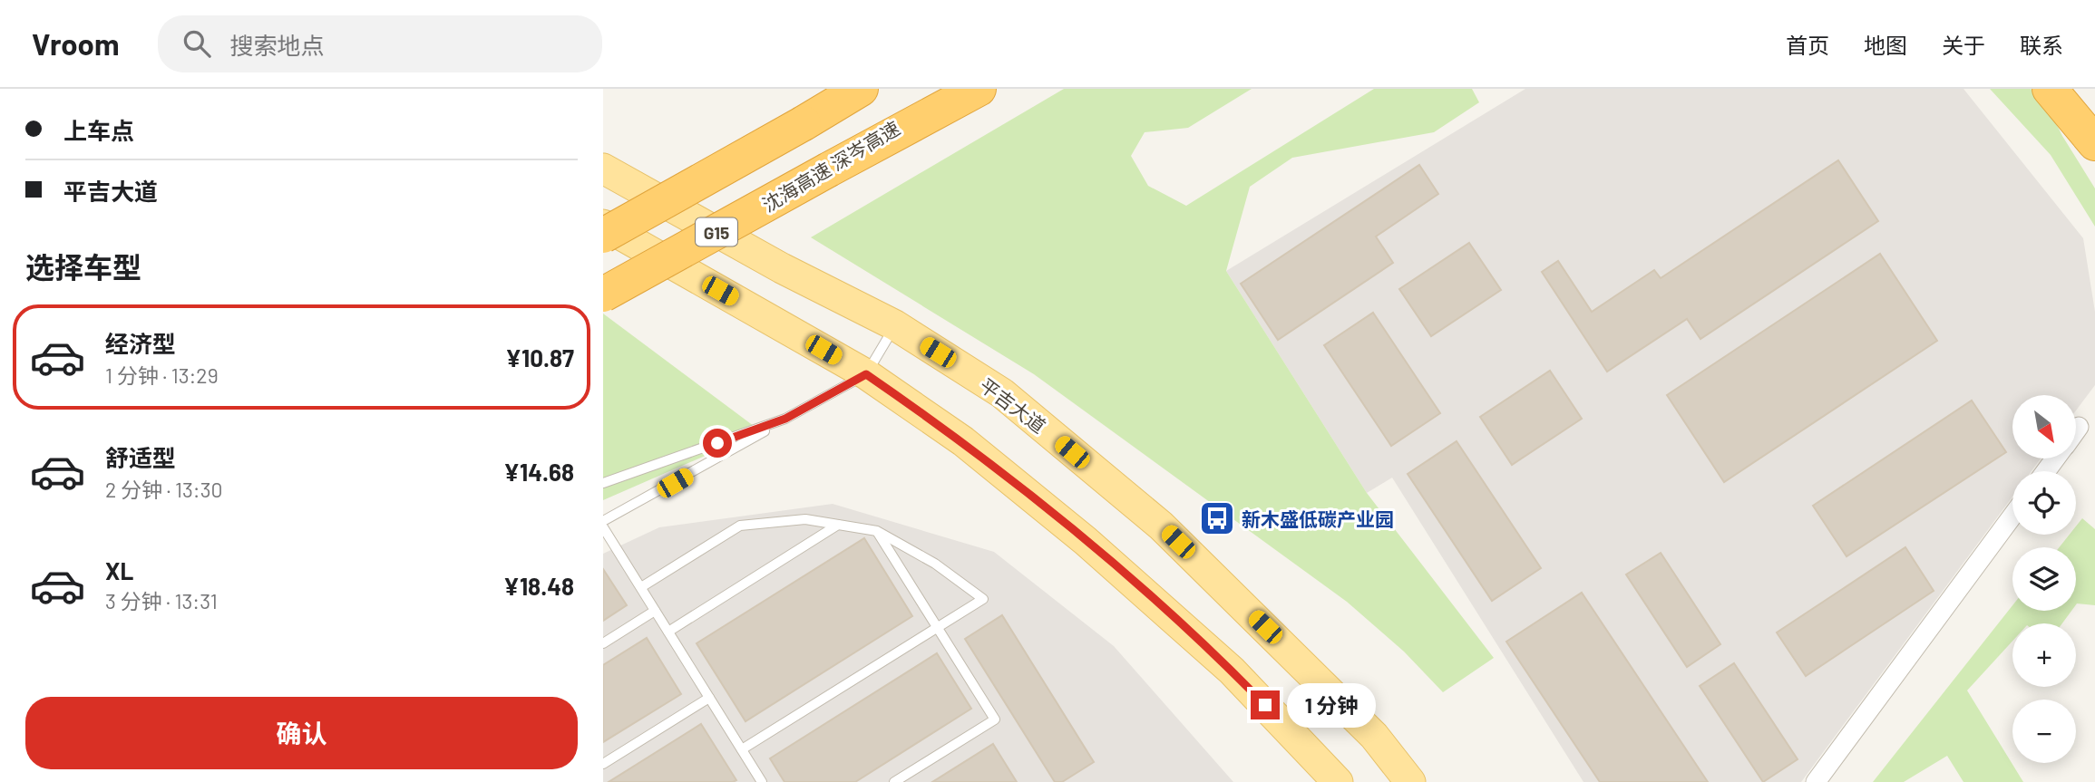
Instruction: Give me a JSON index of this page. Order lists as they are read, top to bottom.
{
  "streets": {
    "highway": ["沈海高速 深岑高速", "G15"],
    "main road": ["平吉大道"]
  },
  "places": {
    "bus stop": ["新木盛低碳产业园"]
  },
  "north": "bottom right",
  "page": {
    "header": "Vroom",
    "search": "搜索地点",
    "nav": [
      "首页",
      "地图",
      "关于",
      "联系"
    ],
    "banner": ["上车点", "平吉大道"],
    "heading": "选择车型",
    "list": [
      {
        "name": "经济型",
        "note": "1 分钟 · 13:29",
        "value": "¥10.87"
      },
      {
        "name": "舒适型",
        "note": "2 分钟 · 13:30",
        "value": "¥14.68"
      },
      {
        "name": "XL",
        "note": "3 分钟 · 13:31",
        "value": "¥18.48"
      }
    ],
    "map_buttons": ["+", "−"],
    "bubble": "1 分钟",
    "buttons": "确认"
  }
}
